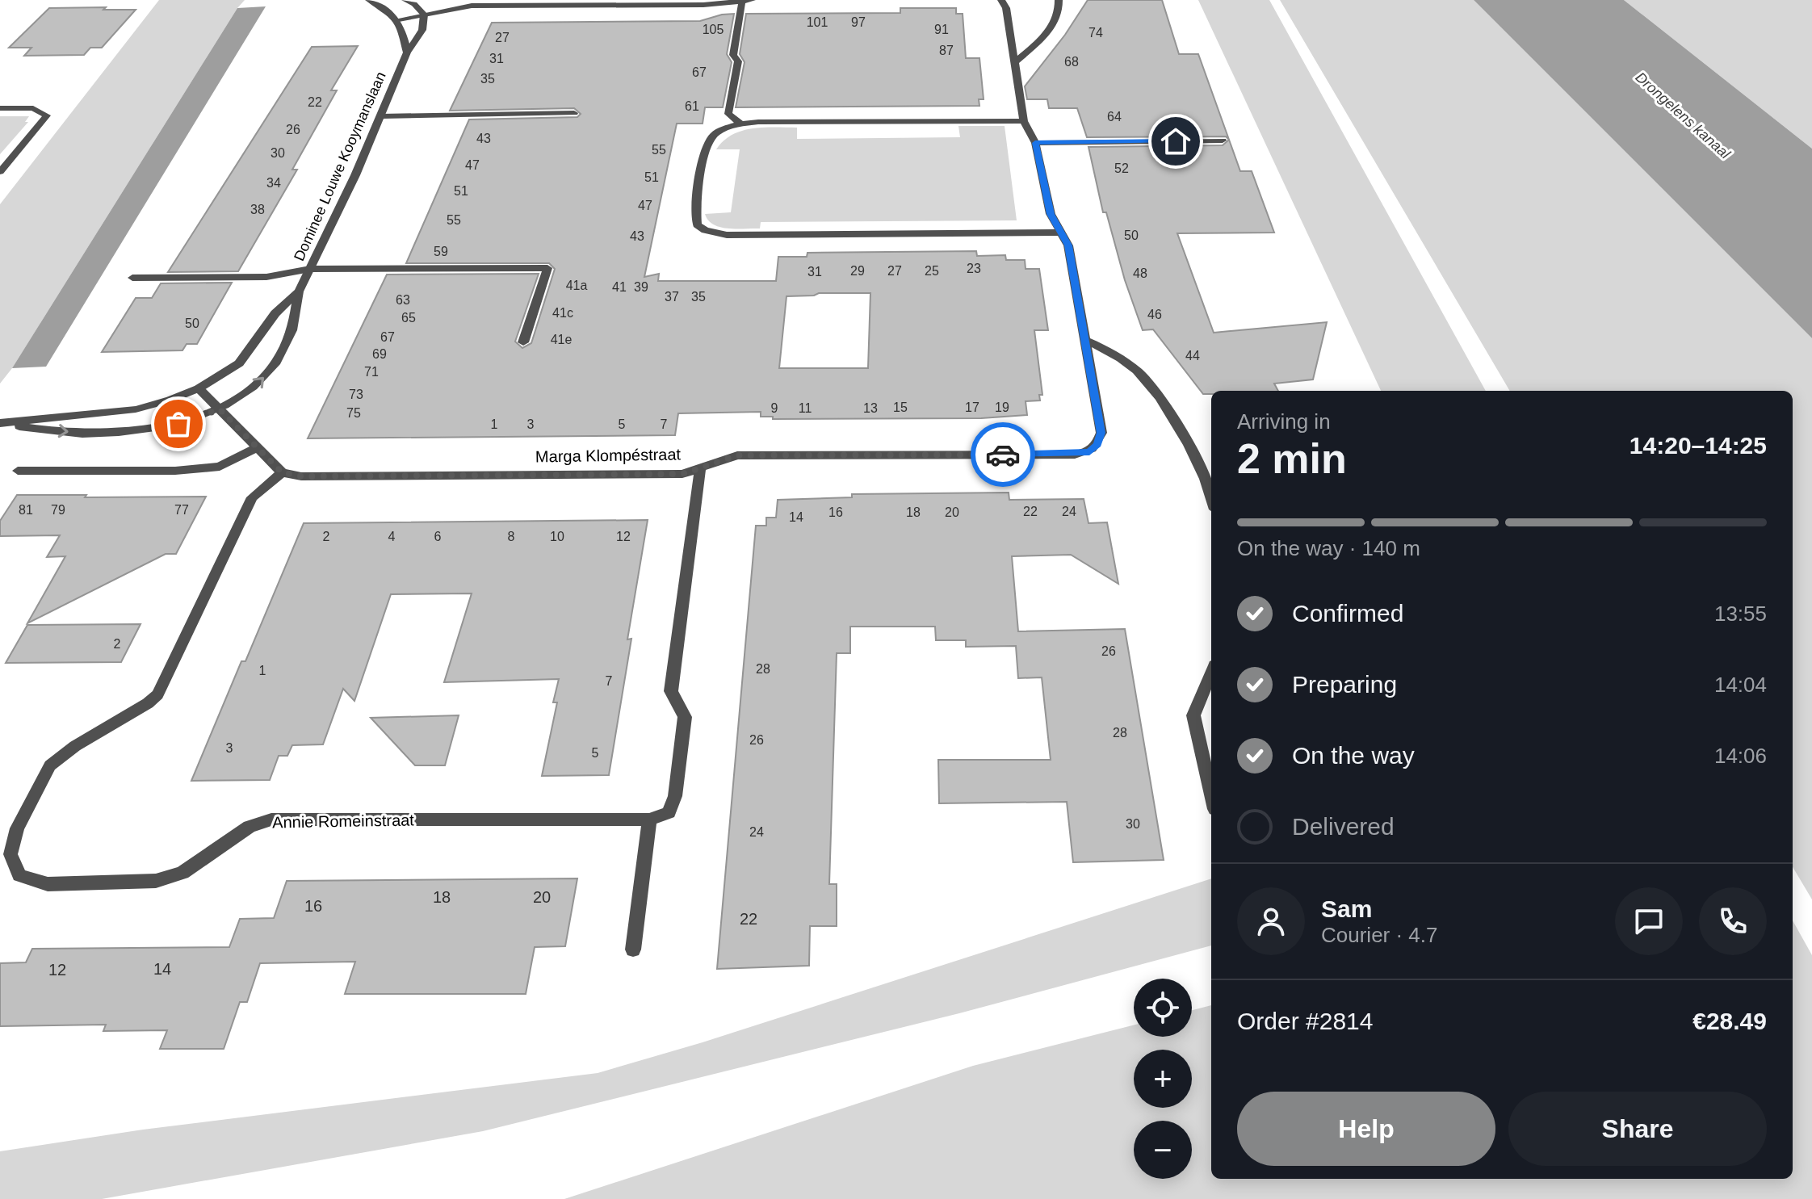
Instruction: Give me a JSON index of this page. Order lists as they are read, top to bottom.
{
  "streets": {
    "street": ["Dominee Louwe Kooymanslaan", "Marga Klompéstraat", "Annie Romeinstraat"]
  },
  "crossings": [
    ["Marga Klompéstraat", "Annie Romeinstraat"]
  ],
  "water": ["Drongelens kanaal"],
  "house_numbers": [
    "101",
    "97",
    "105",
    "91",
    "74",
    "27",
    "87",
    "31",
    "68",
    "67",
    "35",
    "22",
    "61",
    "64",
    "26",
    "43",
    "55",
    "30",
    "47",
    "52",
    "51",
    "34",
    "51",
    "47",
    "38",
    "55",
    "50",
    "43",
    "59",
    "23",
    "29",
    "27",
    "25",
    "31",
    "48",
    "41a",
    "41",
    "39",
    "37",
    "35",
    "63",
    "41c",
    "46",
    "65",
    "50",
    "67",
    "41e",
    "69",
    "44",
    "71",
    "73",
    "15",
    "17",
    "19",
    "9",
    "11",
    "13",
    "75",
    "1",
    "3",
    "5",
    "7",
    "81",
    "79",
    "77",
    "22",
    "24",
    "16",
    "18",
    "20",
    "14",
    "2",
    "4",
    "6",
    "8",
    "10",
    "12",
    "2",
    "26",
    "28",
    "1",
    "7",
    "28",
    "26",
    "3",
    "5",
    "30",
    "24",
    "18",
    "20",
    "16",
    "22",
    "14",
    "12"
  ],
  "page": {
    "heading": ["2 min", "Arriving in", "14:20–14:25"],
    "panel": [
      "Sam",
      "Courier · 4.7",
      "Order #2814",
      "€28.49"
    ],
    "bar": "On the way · 140 m",
    "list": [
      ["Confirmed", "13:55"],
      ["Preparing", "14:04"],
      ["On the way", "14:06"],
      "Delivered"
    ],
    "map_buttons": ["+", "−"],
    "buttons": ["Help", "Share"]
  }
}
